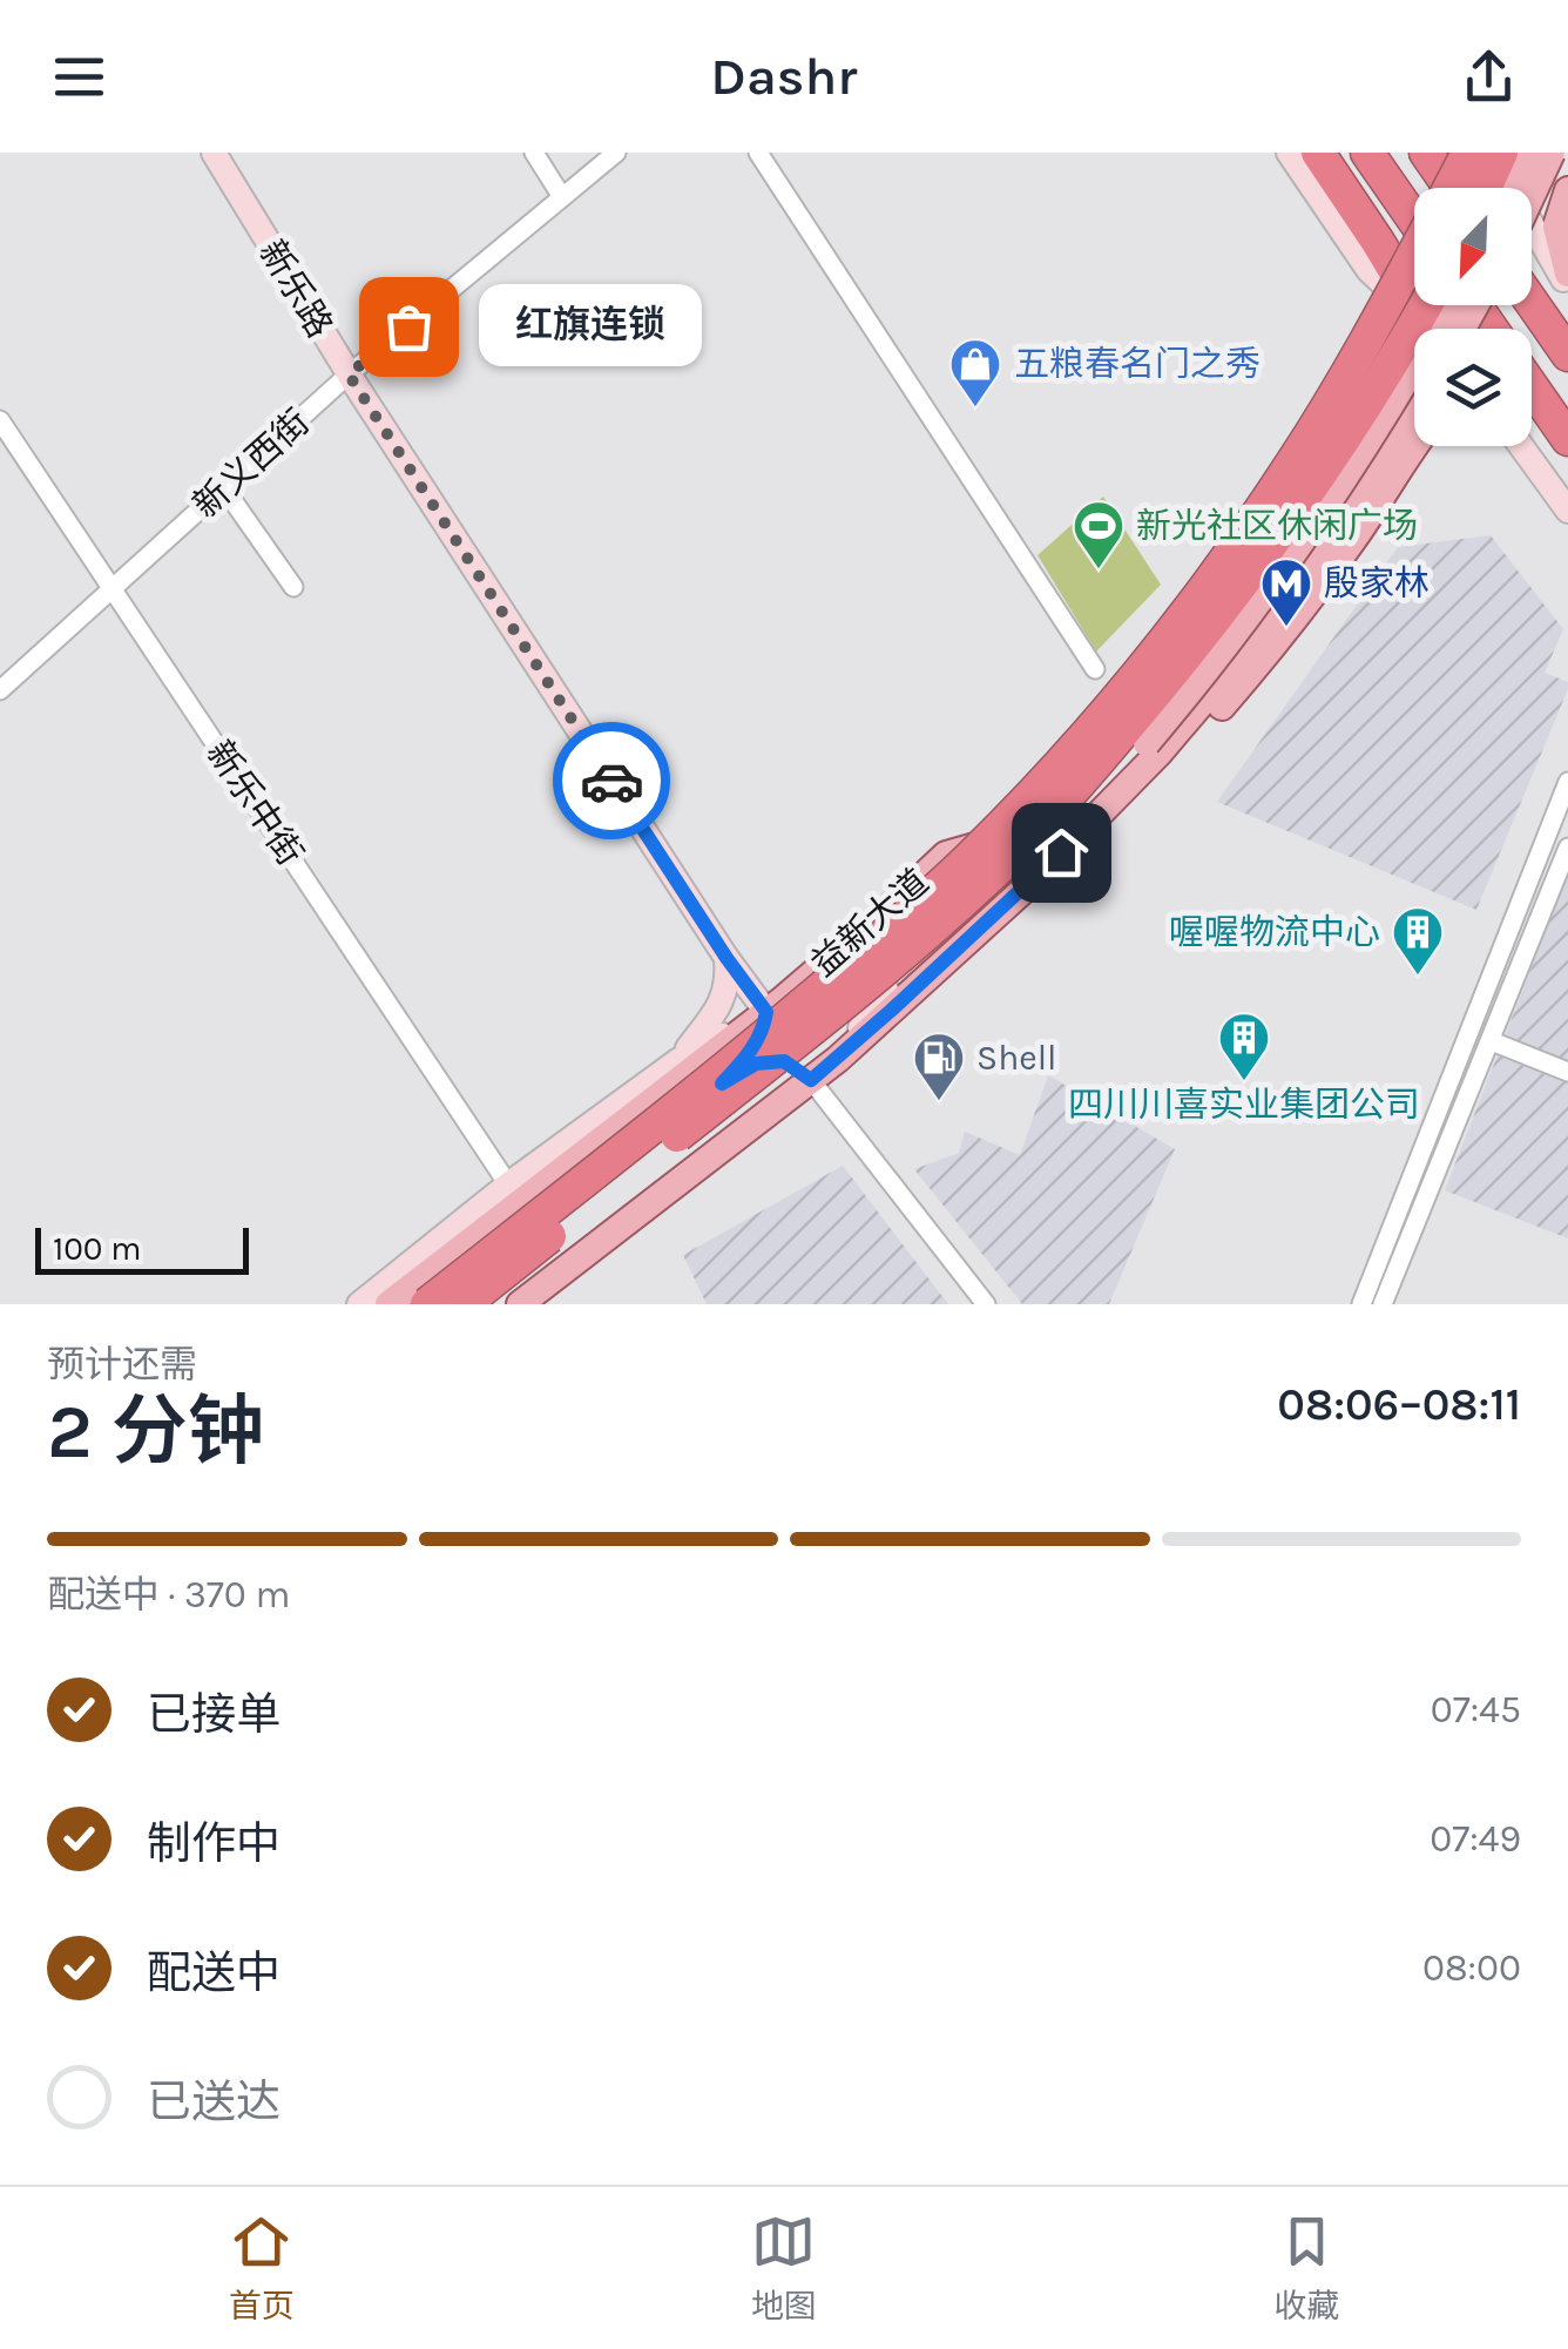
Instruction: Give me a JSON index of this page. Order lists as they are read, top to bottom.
{
  "streets": {
    "main road": ["益新大道"],
    "street": ["新乐路", "新义西街", "新乐中街"]
  },
  "crossings": [
    ["新乐路", "新义西街"],
    ["新乐路", "益新大道"],
    ["新义西街", "新乐中街"]
  ],
  "places": {
    "other": ["红旗连锁"],
    "shop": ["五粮春名门之秀"],
    "sports": ["新光社区休闲广场"],
    "metro station": ["殷家林"],
    "building": ["喔喔物流中心", "四川川喜实业集团公司"],
    "fuel station": ["Shell"]
  },
  "scale_bar": "100 m",
  "north": "bottom left",
  "page": {
    "header": "Dashr",
    "bubble": "红旗连锁",
    "scale": "100 m",
    "heading": ["2 分钟", "预计还需", "08:06–08:11"],
    "bar": "配送中 · 370 m",
    "list": [
      ["已接单", "07:45"],
      ["制作中", "07:49"],
      ["配送中", "08:00"],
      "已送达"
    ],
    "tabs": ["首页", "地图", "收藏"]
  }
}
